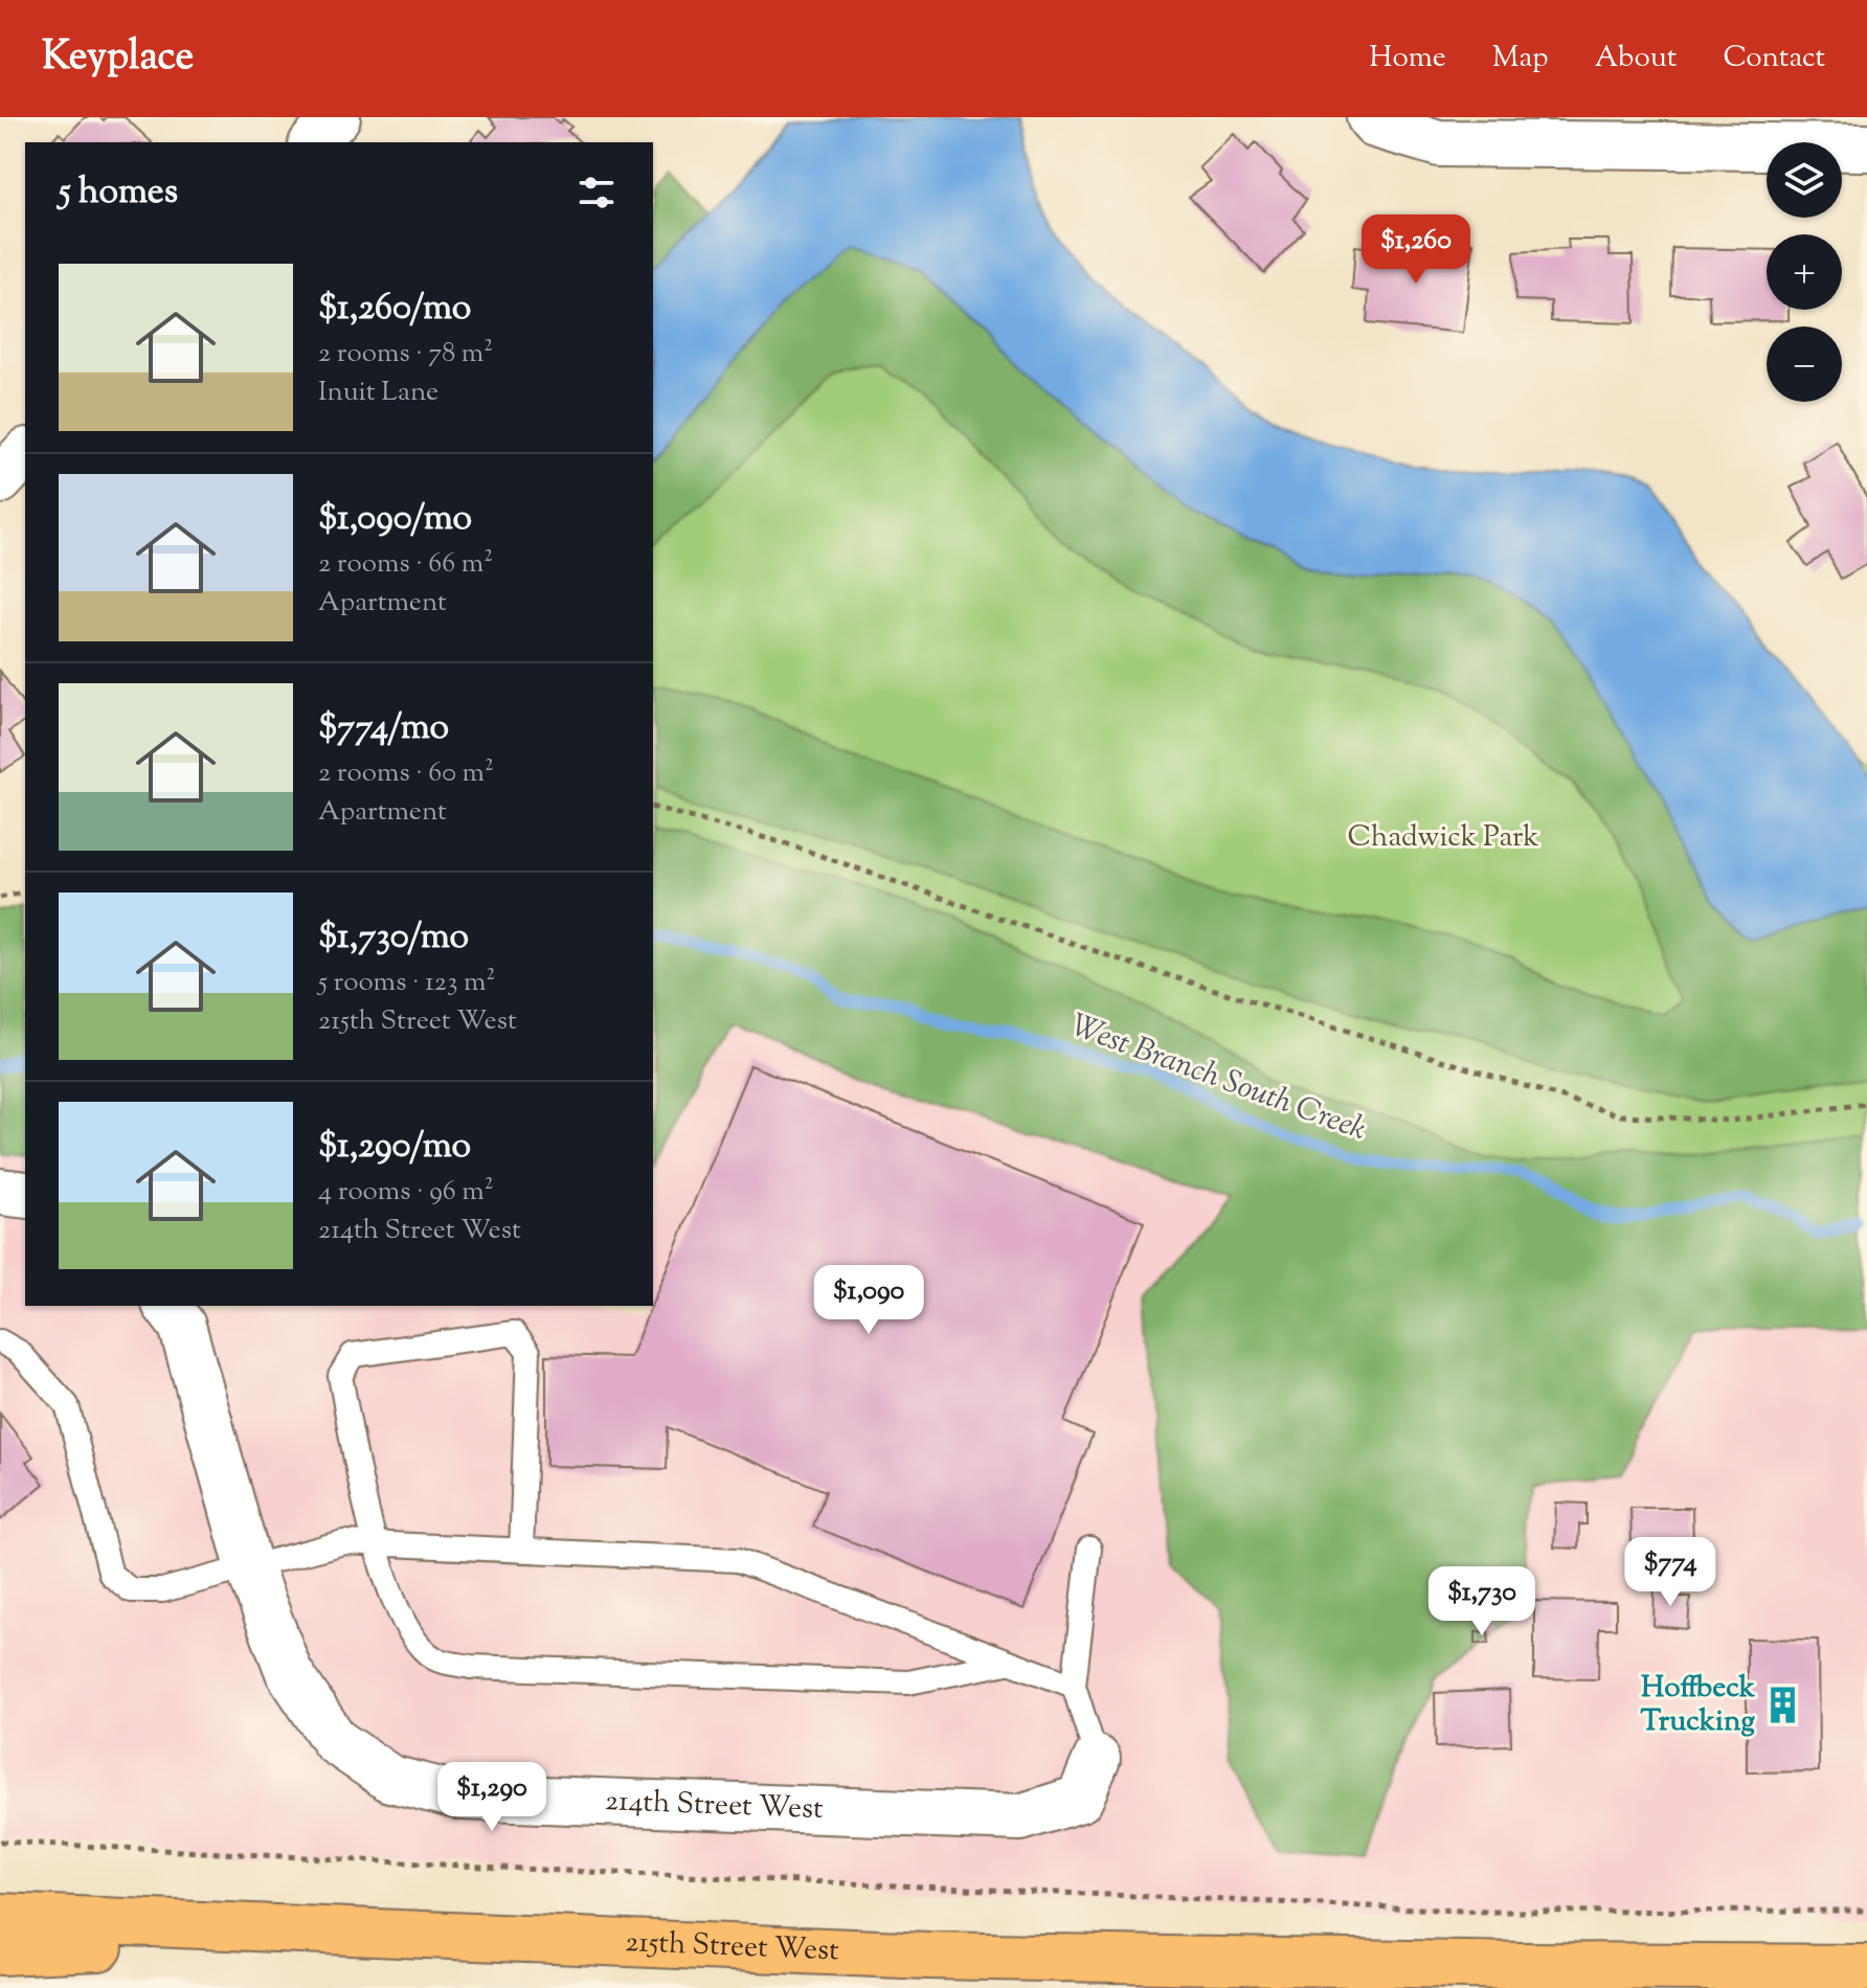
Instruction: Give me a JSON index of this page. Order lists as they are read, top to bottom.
{
  "streets": {
    "main road": ["215th Street West"],
    "street": ["214th Street West"]
  },
  "water": ["West Branch South Creek"],
  "parks": ["Chadwick Park"],
  "places": {
    "building": ["Hoffbeck Trucking"]
  },
  "page": {
    "header": "Keyplace",
    "nav": [
      "Home",
      "Map",
      "About",
      "Contact"
    ],
    "map_buttons": ["+", "−"],
    "heading": "5 homes",
    "price": [
      "$1,260",
      "$1,090",
      "$774",
      "$1,730",
      "$1,290"
    ],
    "list": [
      {
        "name": "$1,260/mo",
        "note": "2 rooms · 78 m² · Inuit Lane"
      },
      {
        "name": "$1,090/mo",
        "note": "2 rooms · 66 m² · Apartment"
      },
      {
        "name": "$774/mo",
        "note": "2 rooms · 60 m² · Apartment"
      },
      {
        "name": "$1,730/mo",
        "note": "5 rooms · 123 m² · 215th Street West"
      },
      {
        "name": "$1,290/mo",
        "note": "4 rooms · 96 m² · 214th Street West"
      }
    ]
  }
}
